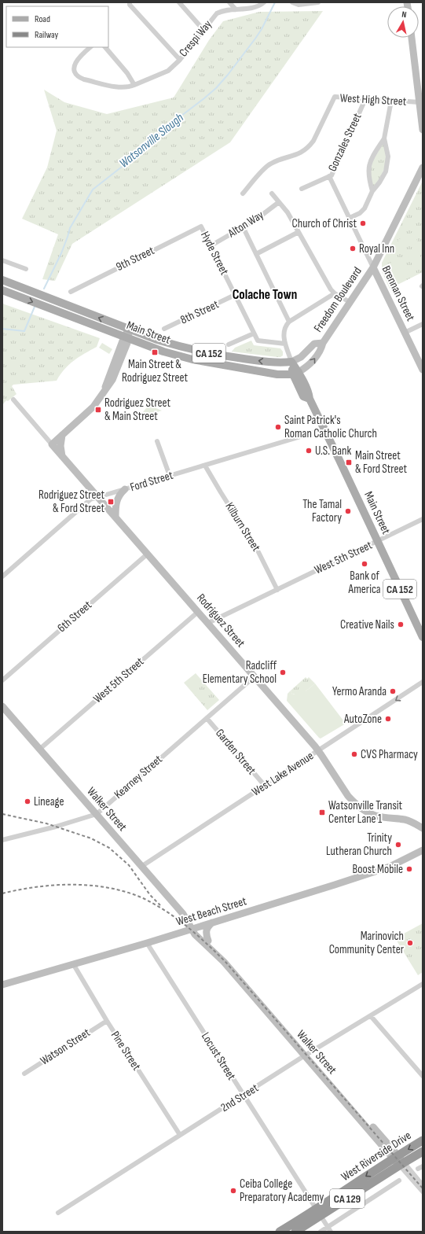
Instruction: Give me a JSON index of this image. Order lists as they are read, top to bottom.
{
  "streets": {
    "highway": ["West Riverside Drive", "CA 129"],
    "main road": [
      "Brennan Street",
      "Freedom Boulevard",
      "Main Street",
      "CA 152",
      "Rodriguez Street",
      "Walker Street",
      "West Beach Street"
    ],
    "street": [
      "Crespi Way",
      "West High Street",
      "Gonzales Street",
      "Alton Way",
      "Hyde Street",
      "9th Street",
      "8th Street",
      "Ford Street",
      "Kilburn Street",
      "West 5th Street",
      "6th Street",
      "Garden Street",
      "West Lake Avenue",
      "Kearney Street",
      "Watson Street",
      "Pine Street",
      "Locust Street",
      "2nd Street"
    ]
  },
  "crossings": [
    ["West High Street", "Gonzales Street"],
    ["Gonzales Street", "Brennan Street"],
    ["Alton Way", "Hyde Street"],
    ["Hyde Street", "9th Street"],
    ["Hyde Street", "8th Street"],
    ["Brennan Street", "Freedom Boulevard"],
    ["Freedom Boulevard", "Main Street"],
    ["Main Street", "Ford Street"],
    ["Main Street", "West 5th Street"],
    ["Ford Street", "Kilburn Street"],
    ["Ford Street", "Rodriguez Street"],
    ["Kilburn Street", "West 5th Street"],
    ["West 5th Street", "Rodriguez Street"],
    ["West 5th Street", "Walker Street"],
    ["6th Street", "Rodriguez Street"],
    ["Rodriguez Street", "West Lake Avenue"],
    ["Rodriguez Street", "Kearney Street"],
    ["Garden Street", "West Lake Avenue"],
    ["Garden Street", "Kearney Street"],
    ["West Lake Avenue", "Walker Street"],
    ["Kearney Street", "Walker Street"],
    ["Walker Street", "West Beach Street"],
    ["Walker Street", "2nd Street"],
    ["Walker Street", "West Riverside Drive"],
    ["West Beach Street", "Pine Street"],
    ["West Beach Street", "Locust Street"],
    ["Watson Street", "Pine Street"],
    ["Pine Street", "2nd Street"],
    ["Locust Street", "2nd Street"],
    ["Locust Street", "West Riverside Drive"]
  ],
  "one_way": ["West Lake Avenue"],
  "districts": ["Colache Town"],
  "water": ["Watsonville Slough"],
  "places": {
    "other": [
      "Church of Christ",
      "Royal Inn",
      "Saint Patrick's Roman Catholic Church",
      "U.S. Bank",
      "The Tamal Factory",
      "Bank of America",
      "Creative Nails",
      "Radcliff Elementary School",
      "Yermo Aranda",
      "AutoZone",
      "CVS Pharmacy",
      "Lineage",
      "Trinity Lutheran Church",
      "Boost Mobile",
      "Marinovich Community Center",
      "Ceiba College Preparatory Academy"
    ],
    "transit": [
      "Main Street & Rodriguez Street",
      "Rodriguez Street & Main Street",
      "Main Street & Ford Street",
      "Rodriguez Street & Ford Street",
      "Watsonville Transit Center Lane 1"
    ]
  },
  "legend": ["Road", "Railway"],
  "north": "top"
}
